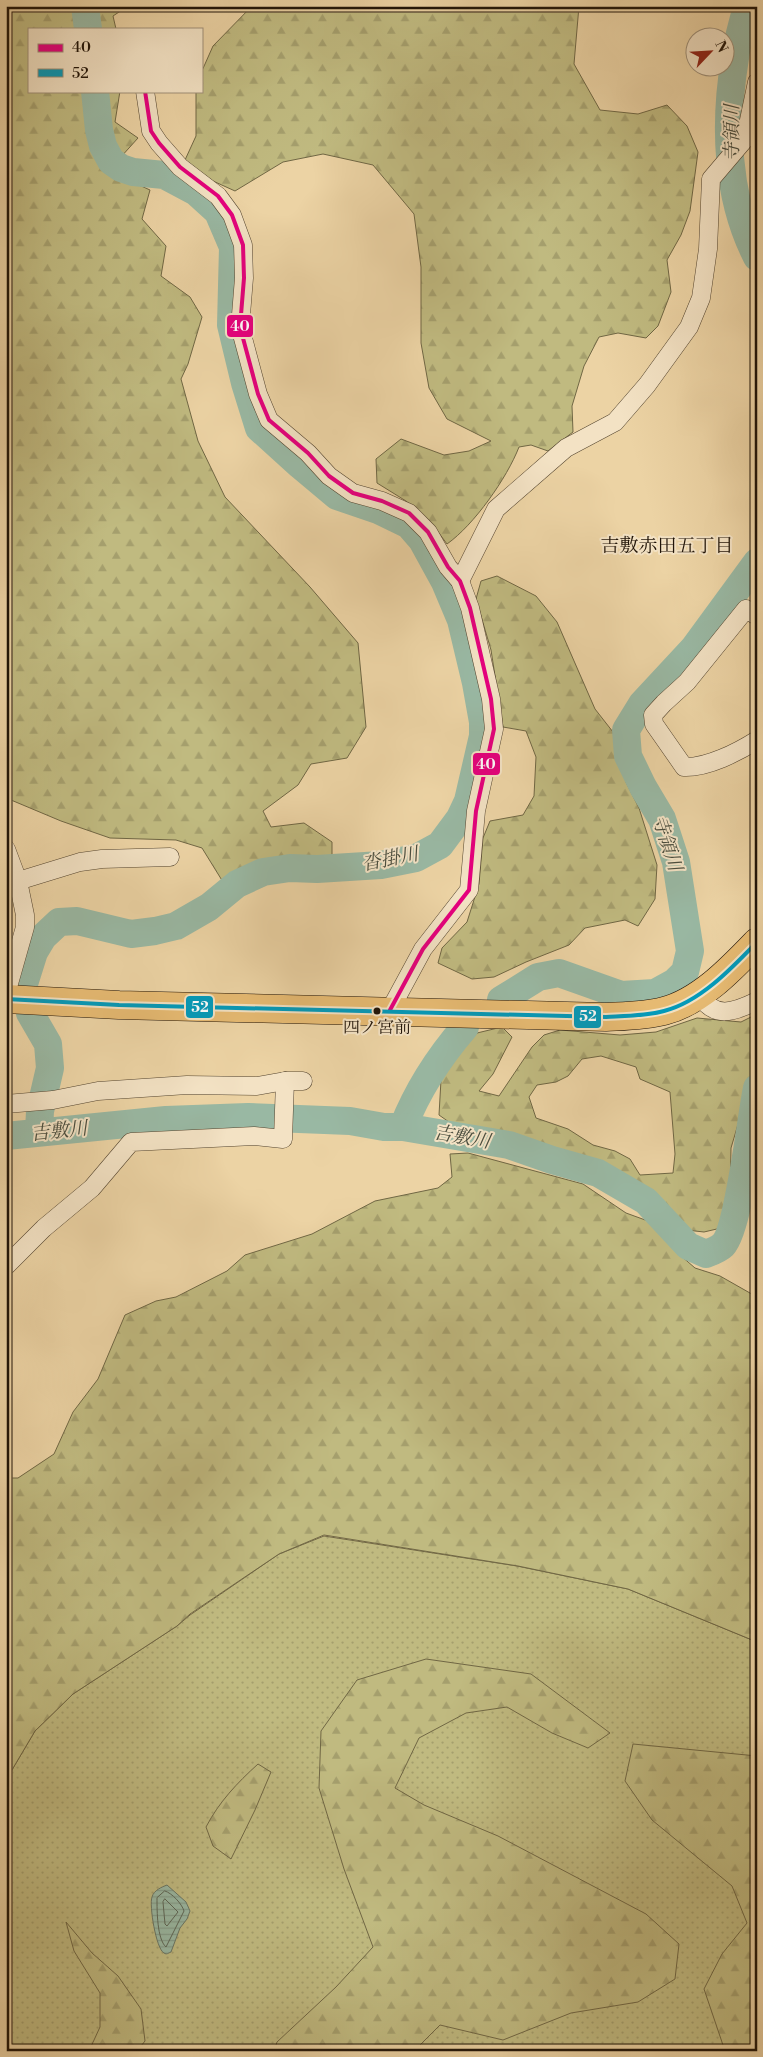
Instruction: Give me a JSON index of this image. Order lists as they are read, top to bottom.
{
  "districts": ["吉敷赤田五丁目"],
  "water": ["寺領川", "沓掛川", "吉敷川"],
  "places": ["四ノ宮前"],
  "lines": ["transit line 40", "transit line 52"],
  "legend": ["40", "52"],
  "north": "top right"
}
